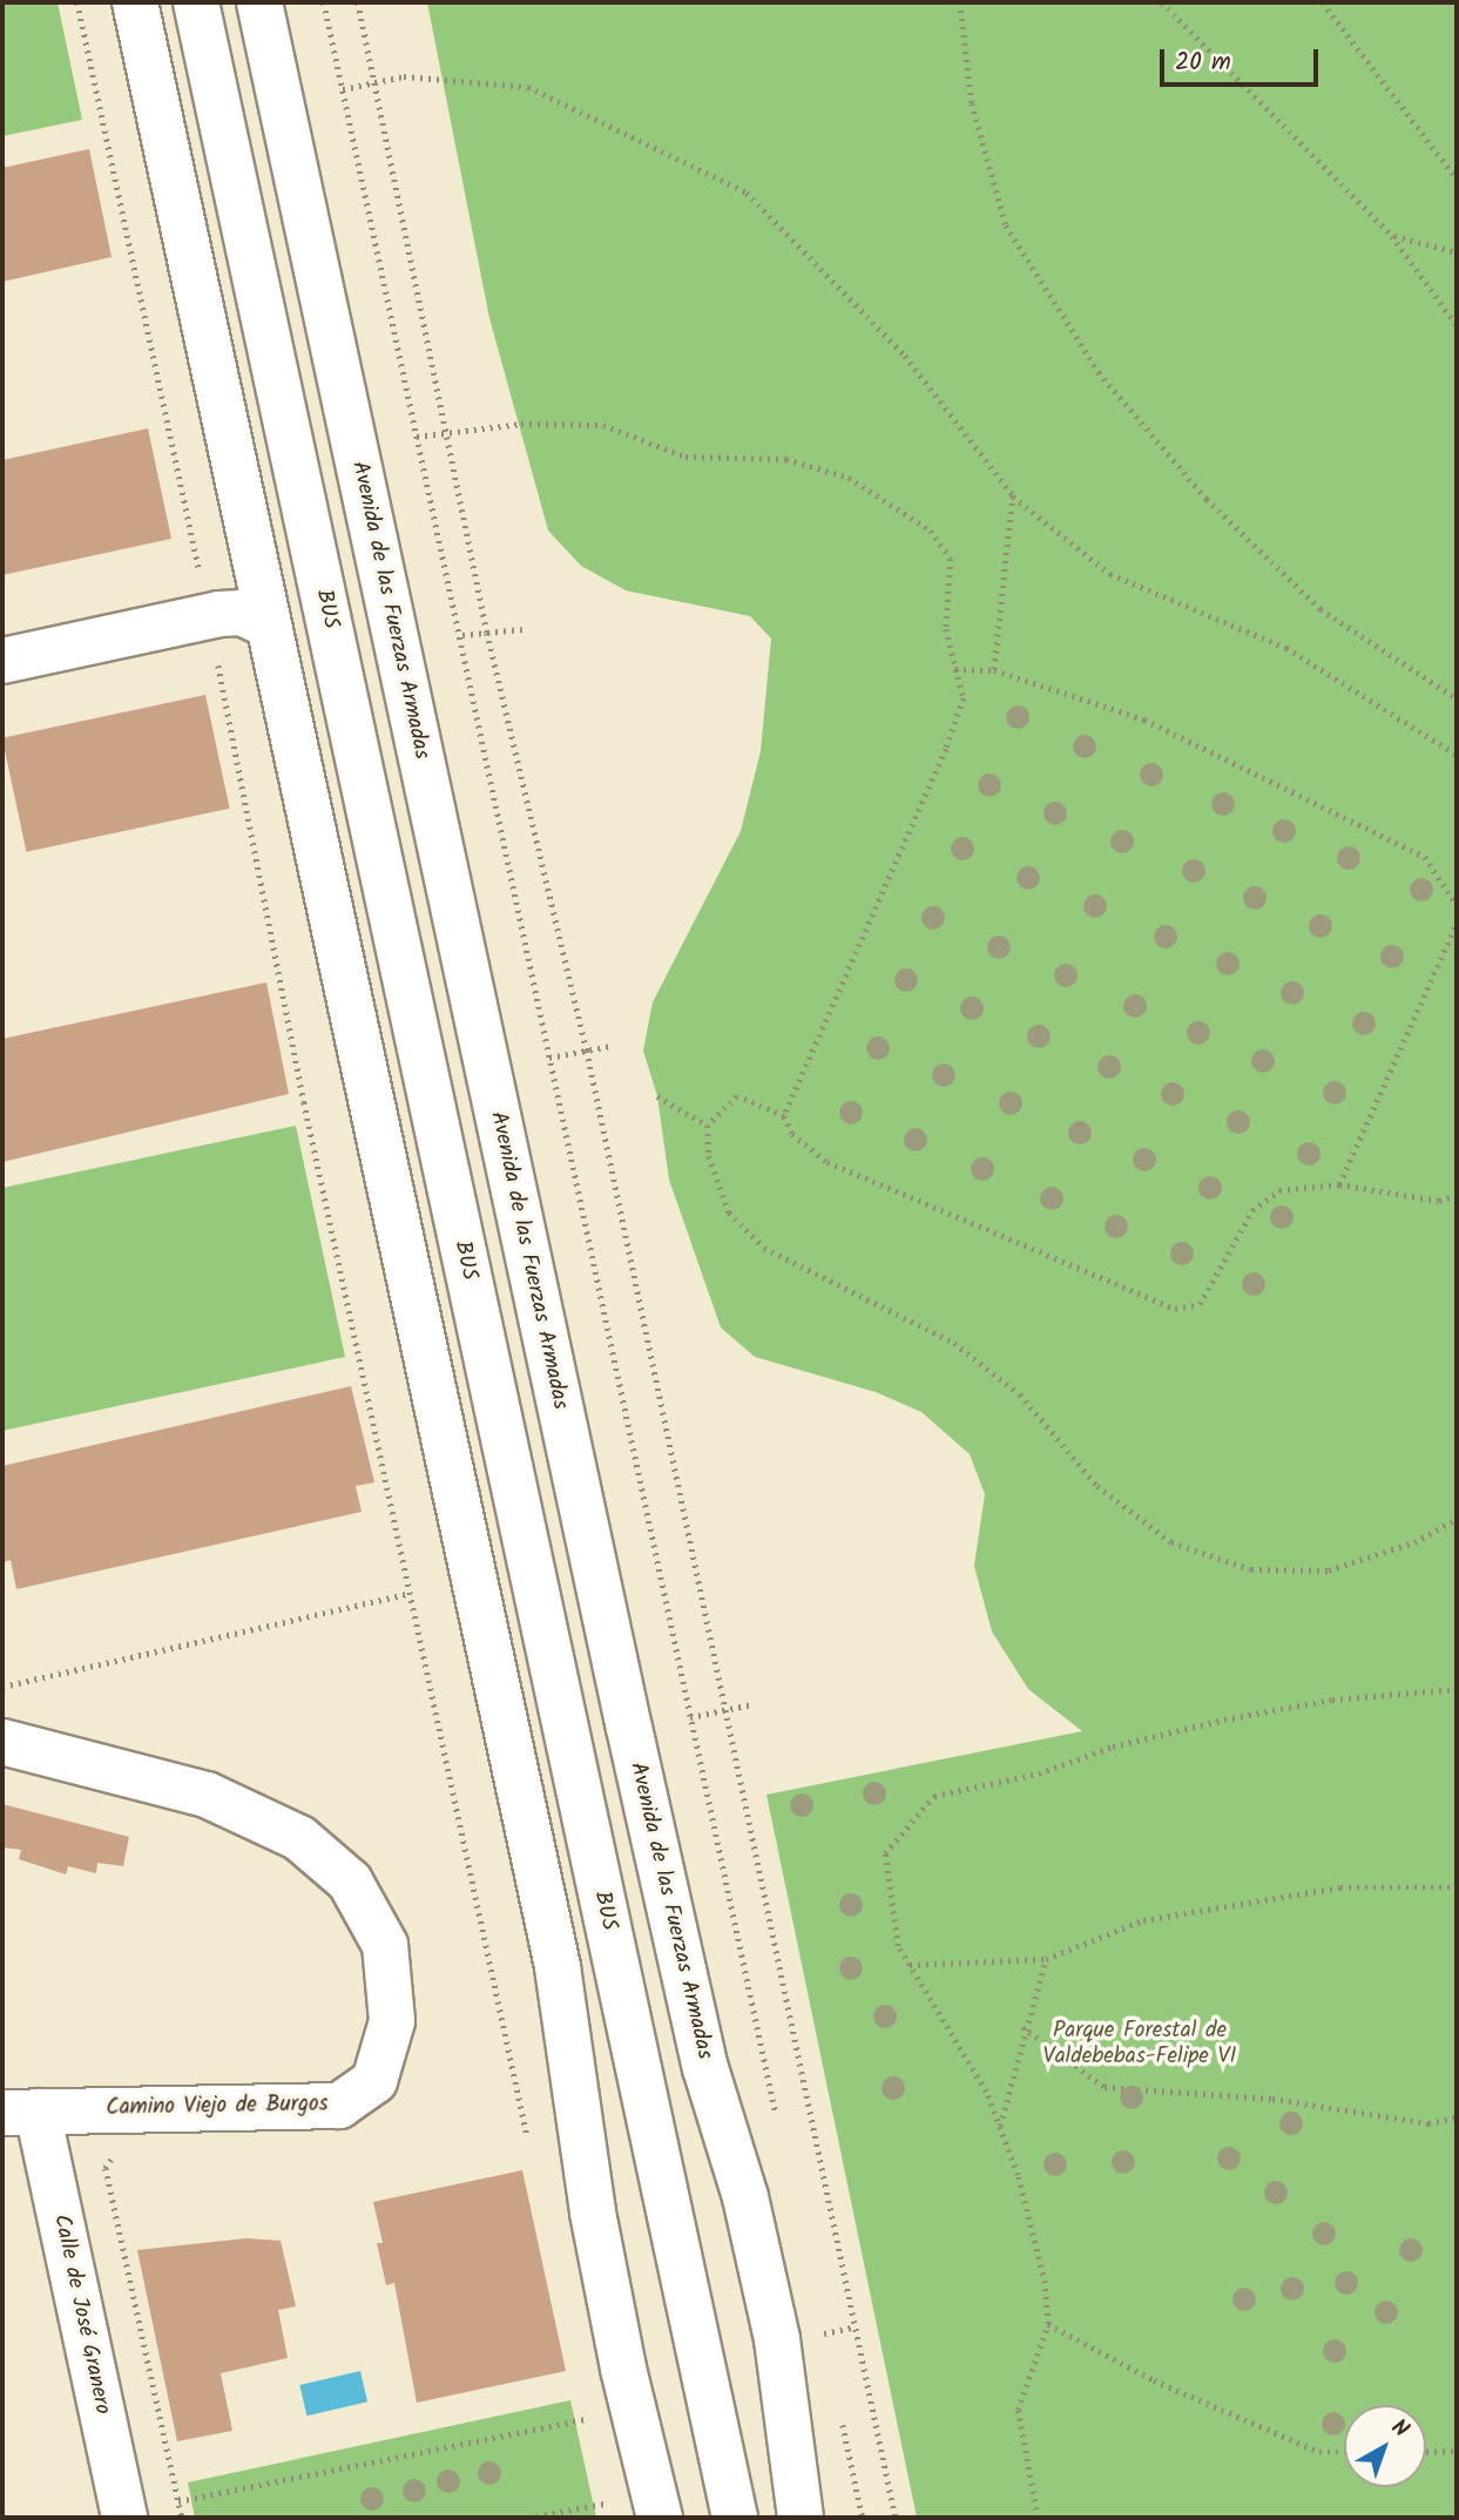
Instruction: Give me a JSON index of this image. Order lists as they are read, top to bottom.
{
  "streets": {
    "street": [
      "BUS",
      "Avenida de las Fuerzas Armadas",
      "Camino Viejo de Burgos",
      "Calle de José Granero"
    ]
  },
  "crossings": [
    ["Camino Viejo de Burgos", "Calle de José Granero"]
  ],
  "parks": ["Parque Forestal de Valdebebas-Felipe VI"],
  "scale_bar": "20 m",
  "north": "top right"
}
